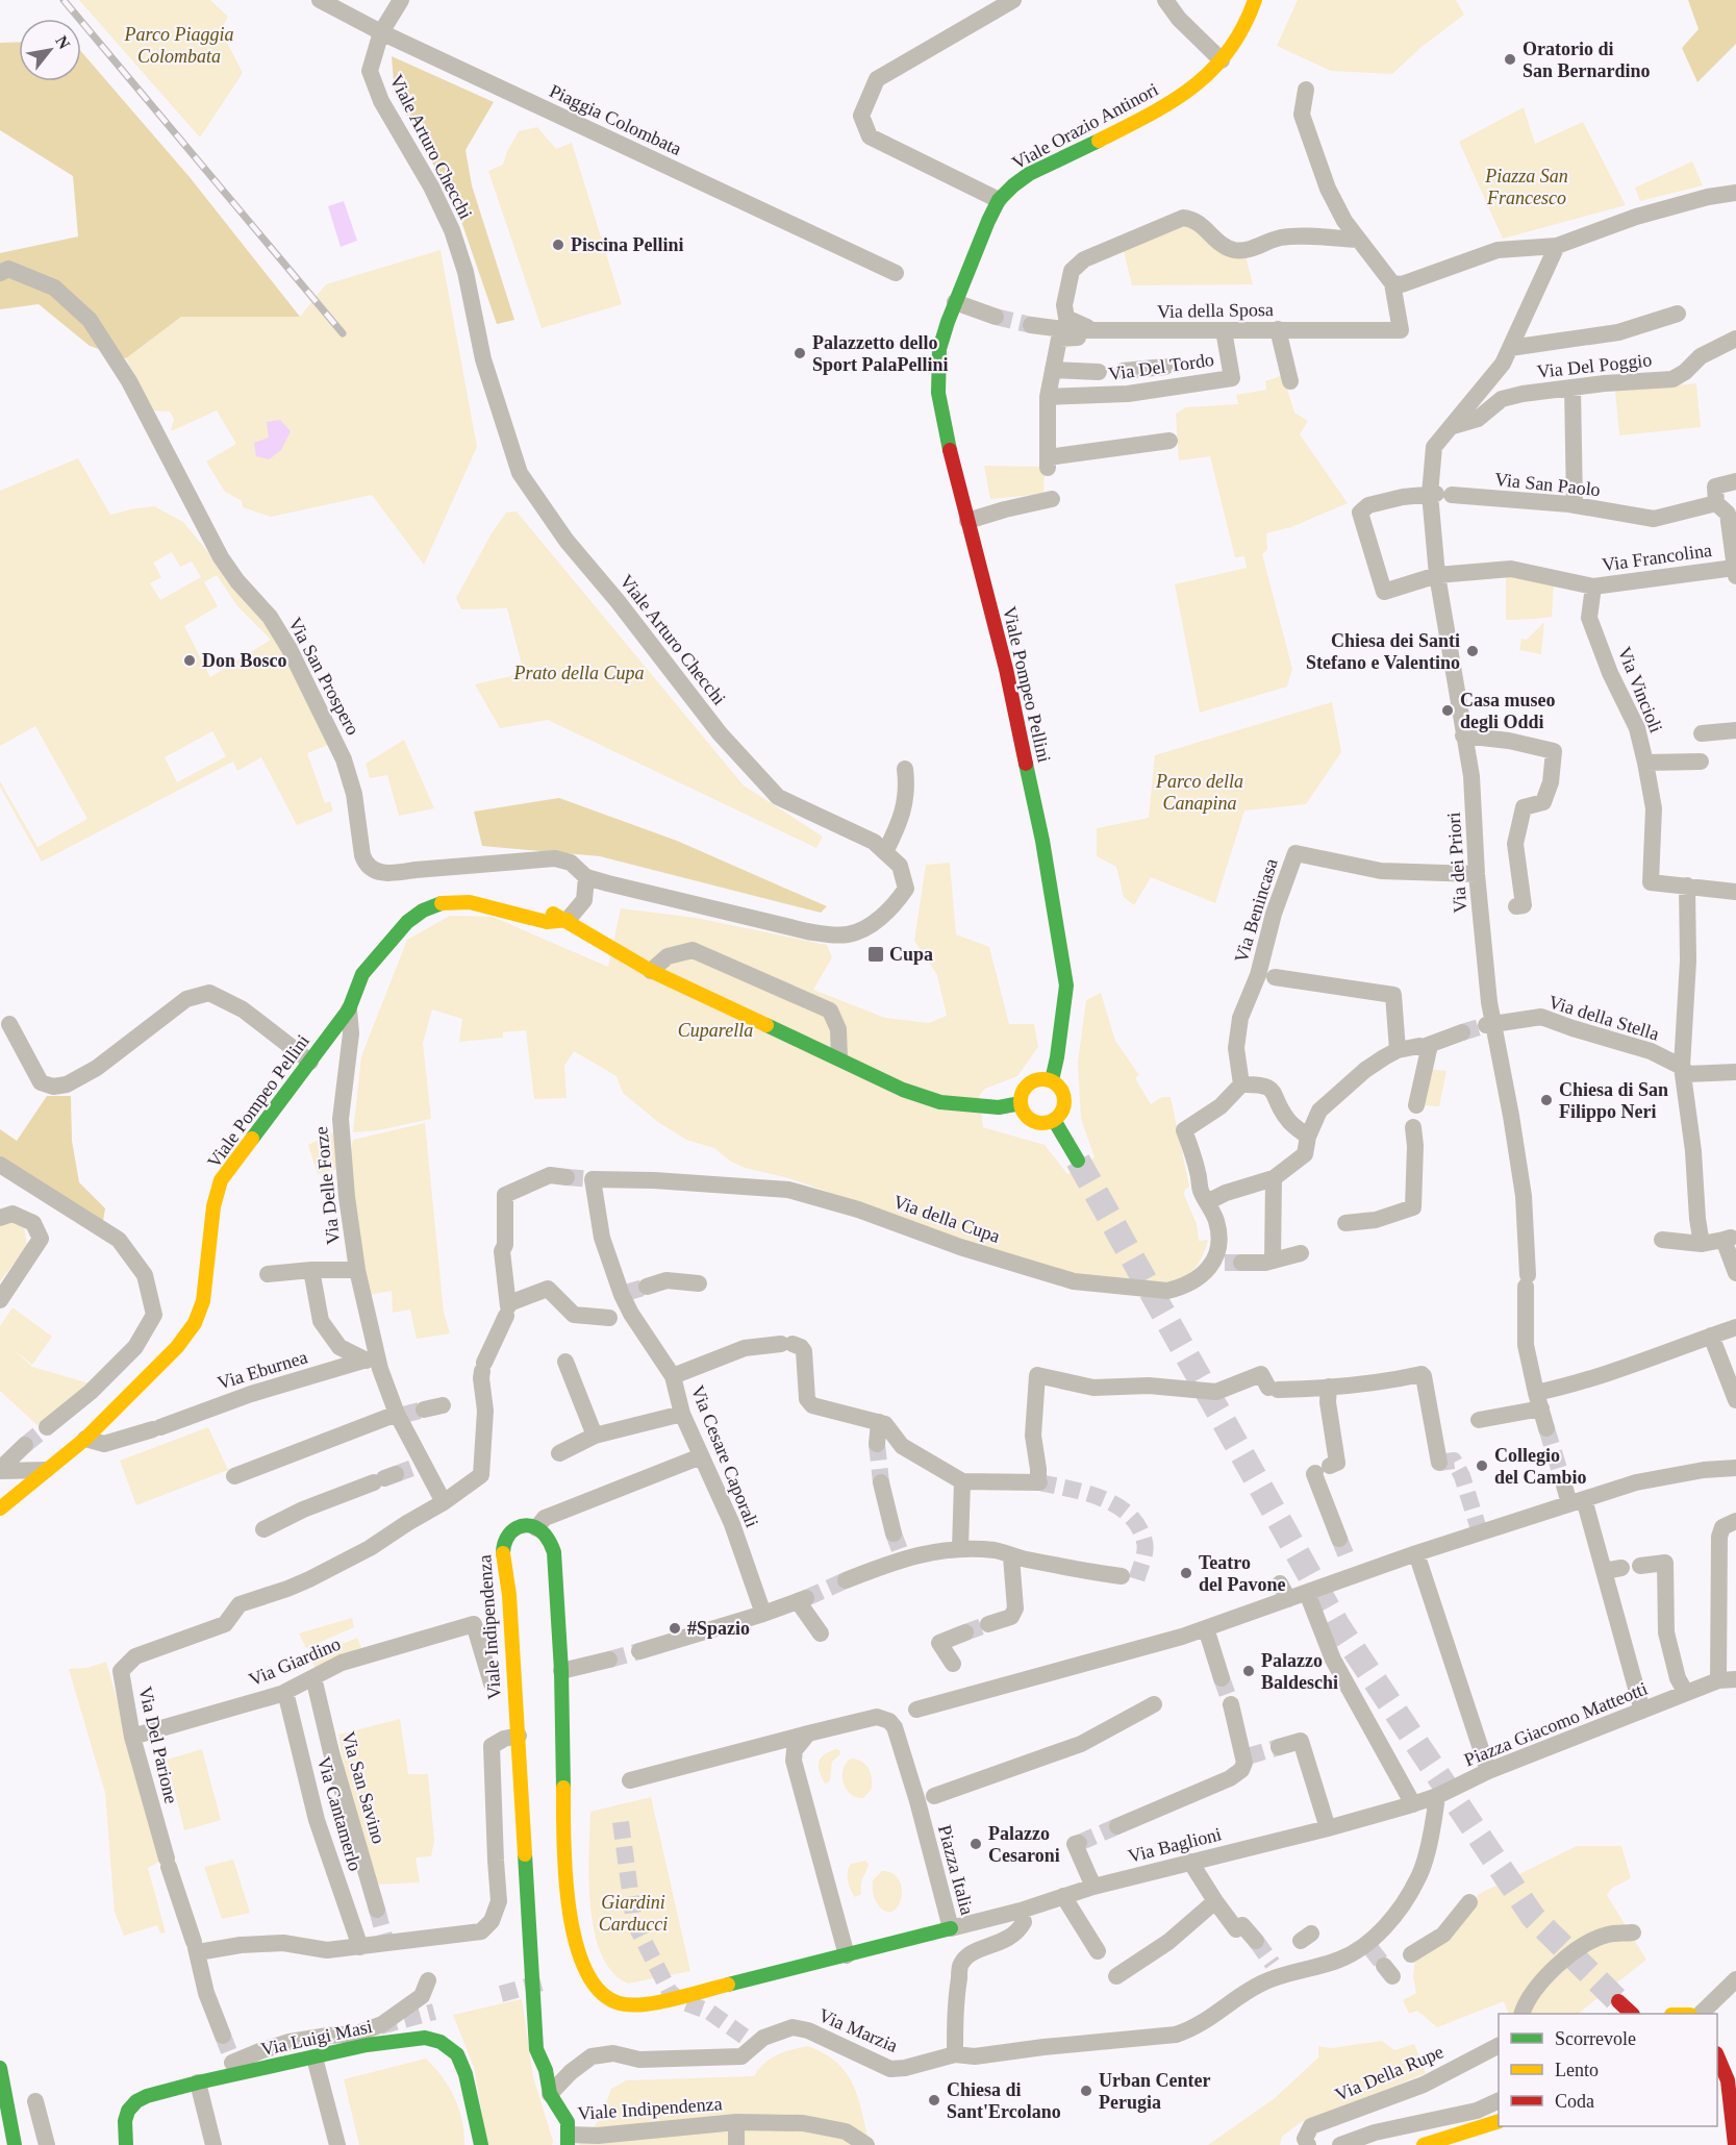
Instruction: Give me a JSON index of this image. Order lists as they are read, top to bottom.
{
  "streets": {
    "street": [
      "Piaggia Colombata",
      "Viale Orazio Antinori",
      "Viale Arturo Checchi",
      "Via della Sposa",
      "Via Del Poggio",
      "Via Del Tordo",
      "Via San Paolo",
      "Via Francolina",
      "Via San Prospero",
      "Viale Pompeo Pellini",
      "Via Vincioli",
      "Via dei Priori",
      "Via Benincasa",
      "Via della Stella",
      "Via Delle Forze",
      "Via della Cupa",
      "Via Eburnea",
      "Via Cesare Caporali",
      "Viale Indipendenza",
      "Via Giardino",
      "Piazza Giacomo Matteotti",
      "Via Del Parione",
      "Via San Savino",
      "Via Cantamerlo",
      "Via Baglioni",
      "Piazza Italia",
      "Via Marzia",
      "Via Luigi Masi",
      "Via Della Rupe"
    ]
  },
  "crossings": [
    ["Piaggia Colombata", "Viale Arturo Checchi"],
    ["Viale Orazio Antinori", "Viale Pompeo Pellini"],
    ["Viale Arturo Checchi", "Via San Prospero"],
    ["Via della Sposa", "Via Del Tordo"],
    ["Via Del Poggio", "Via dei Priori"],
    ["Via San Paolo", "Via Francolina"],
    ["Via San Paolo", "Via dei Priori"],
    ["Via Francolina", "Via Vincioli"],
    ["Via Francolina", "Via dei Priori"],
    ["Viale Pompeo Pellini", "Via Delle Forze"],
    ["Viale Pompeo Pellini", "Via Eburnea"],
    ["Via dei Priori", "Via Benincasa"],
    ["Via dei Priori", "Via della Stella"],
    ["Via Delle Forze", "Via Eburnea"],
    ["Via Delle Forze", "Via Del Parione"],
    ["Via della Cupa", "Via Cesare Caporali"],
    ["Viale Indipendenza", "Via Marzia"],
    ["Via Giardino", "Via Del Parione"],
    ["Via Giardino", "Via San Savino"],
    ["Via Giardino", "Via Cantamerlo"],
    ["Piazza Giacomo Matteotti", "Via Baglioni"],
    ["Piazza Giacomo Matteotti", "Via Marzia"],
    ["Via Baglioni", "Piazza Italia"]
  ],
  "parks": [
    "Parco Piaggia Colombata",
    "Piazza San Francesco",
    "Prato della Cupa",
    "Parco della Canapina",
    "Cuparella",
    "Giardini Carducci"
  ],
  "places": {
    "other": [
      "Oratorio di San Bernardino",
      "Piscina Pellini",
      "Palazzetto dello Sport PalaPellini",
      "Chiesa dei Santi Stefano e Valentino",
      "Don Bosco",
      "Casa museo degli Oddi",
      "Chiesa di San Filippo Neri",
      "Collegio del Cambio",
      "Teatro del Pavone",
      "#Spazio",
      "Palazzo Baldeschi",
      "Palazzo Cesaroni",
      "Urban Center Perugia",
      "Chiesa di Sant'Ercolano"
    ],
    "transit": ["Cupa"]
  },
  "legend": ["Scorrevole", "Lento", "Coda"],
  "north": "top right"
}
